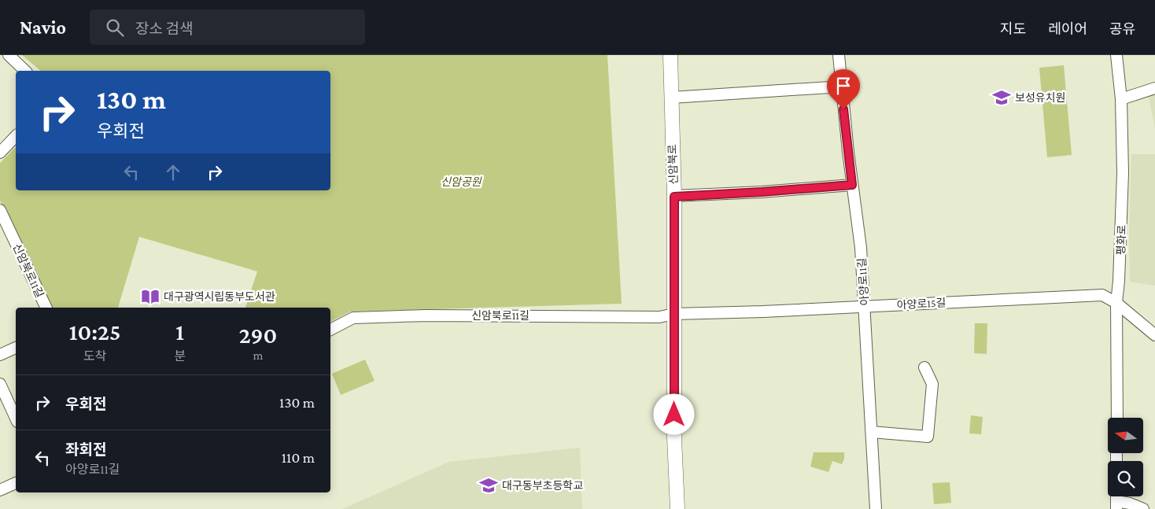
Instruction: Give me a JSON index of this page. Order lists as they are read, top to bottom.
{
  "streets": {
    "street": [
      "신암북로",
      "평화로",
      "신암북로11길",
      "아양로11길",
      "아양로15길"
    ]
  },
  "crossings": [
    ["신암북로", "신암북로11길"],
    ["신암북로", "아양로15길"],
    ["평화로", "아양로15길"],
    ["신암북로11길", "아양로15길"],
    ["아양로11길", "아양로15길"]
  ],
  "parks": ["신암공원"],
  "places": {
    "school or university": ["보성유치원", "대구동부초등학교"],
    "library": ["대구광역시립동부도서관"]
  },
  "north": "left",
  "page": {
    "header": "Navio",
    "search": "장소 검색",
    "nav": ["지도", "레이어", "공유"],
    "turn": ["130 m", "우회전"],
    "eta": [
      "10:25",
      "도착",
      "1",
      "분",
      "290",
      "m"
    ],
    "list": [
      {
        "name": "우회전",
        "value": "130 m"
      },
      {
        "name": "좌회전",
        "note": "아양로11길",
        "value": "110 m"
      }
    ]
  }
}
